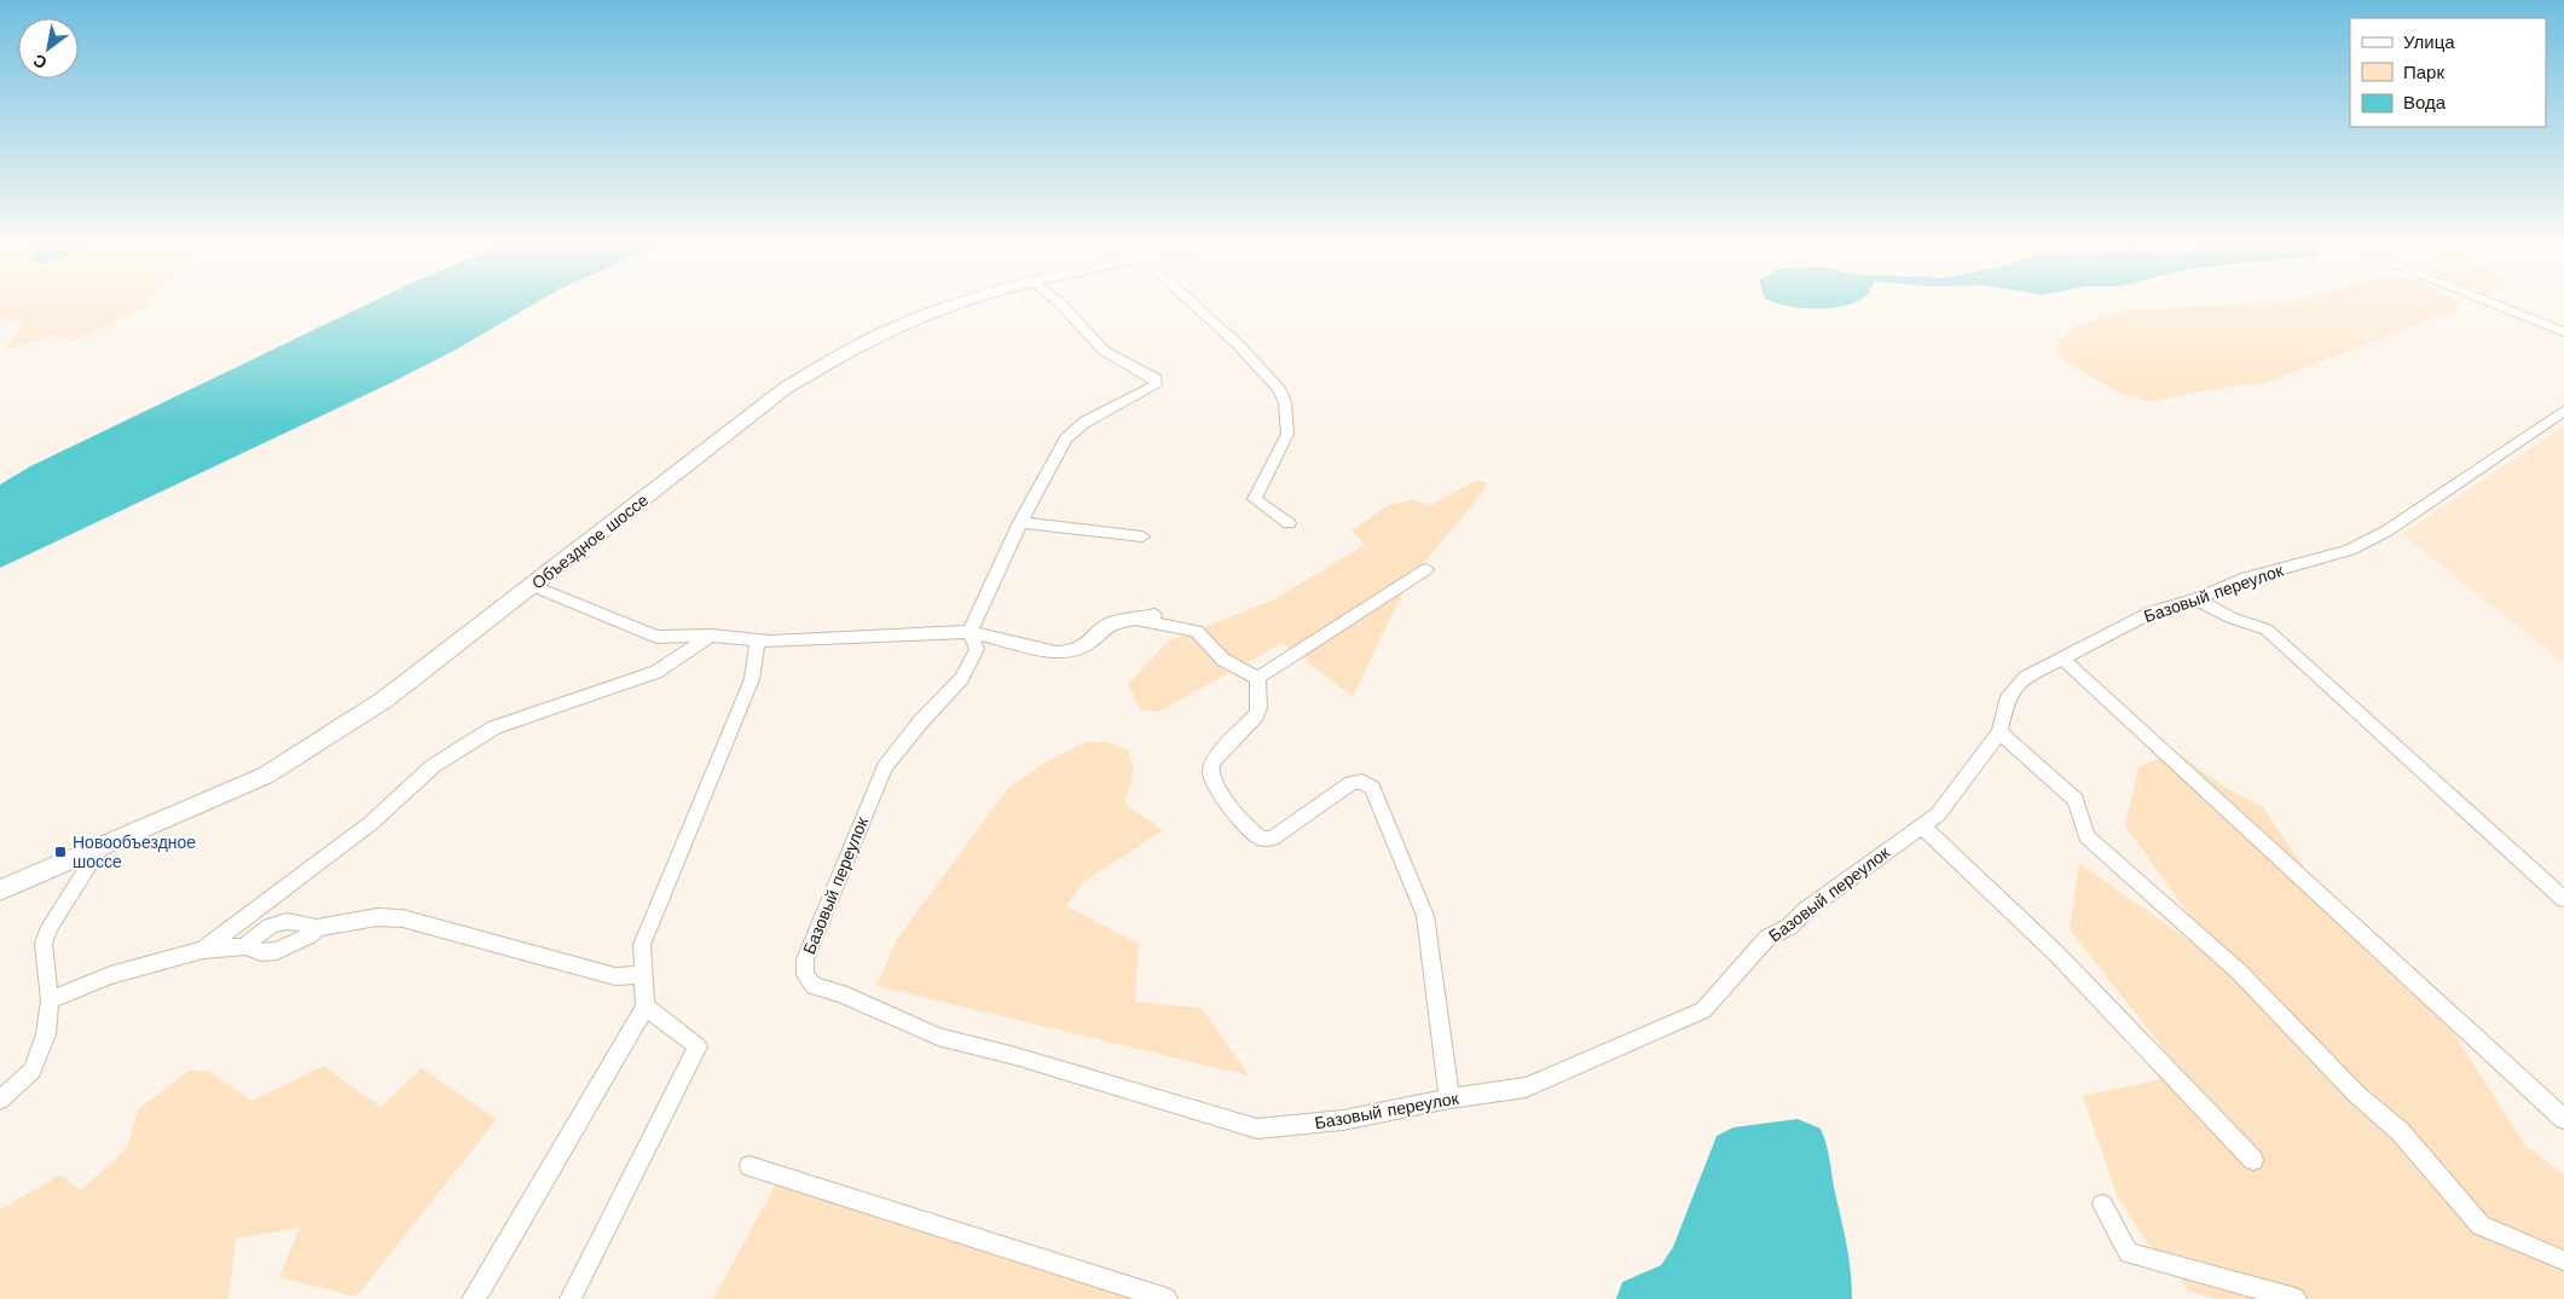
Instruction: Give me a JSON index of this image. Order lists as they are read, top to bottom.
{
  "streets": {
    "main road": ["Объездное шоссе"],
    "street": ["Базовый переулок"]
  },
  "places": {
    "transit": ["Новообъездное шоссе"]
  },
  "legend": ["Улица", "Парк", "Вода"],
  "north": "bottom left"
}
